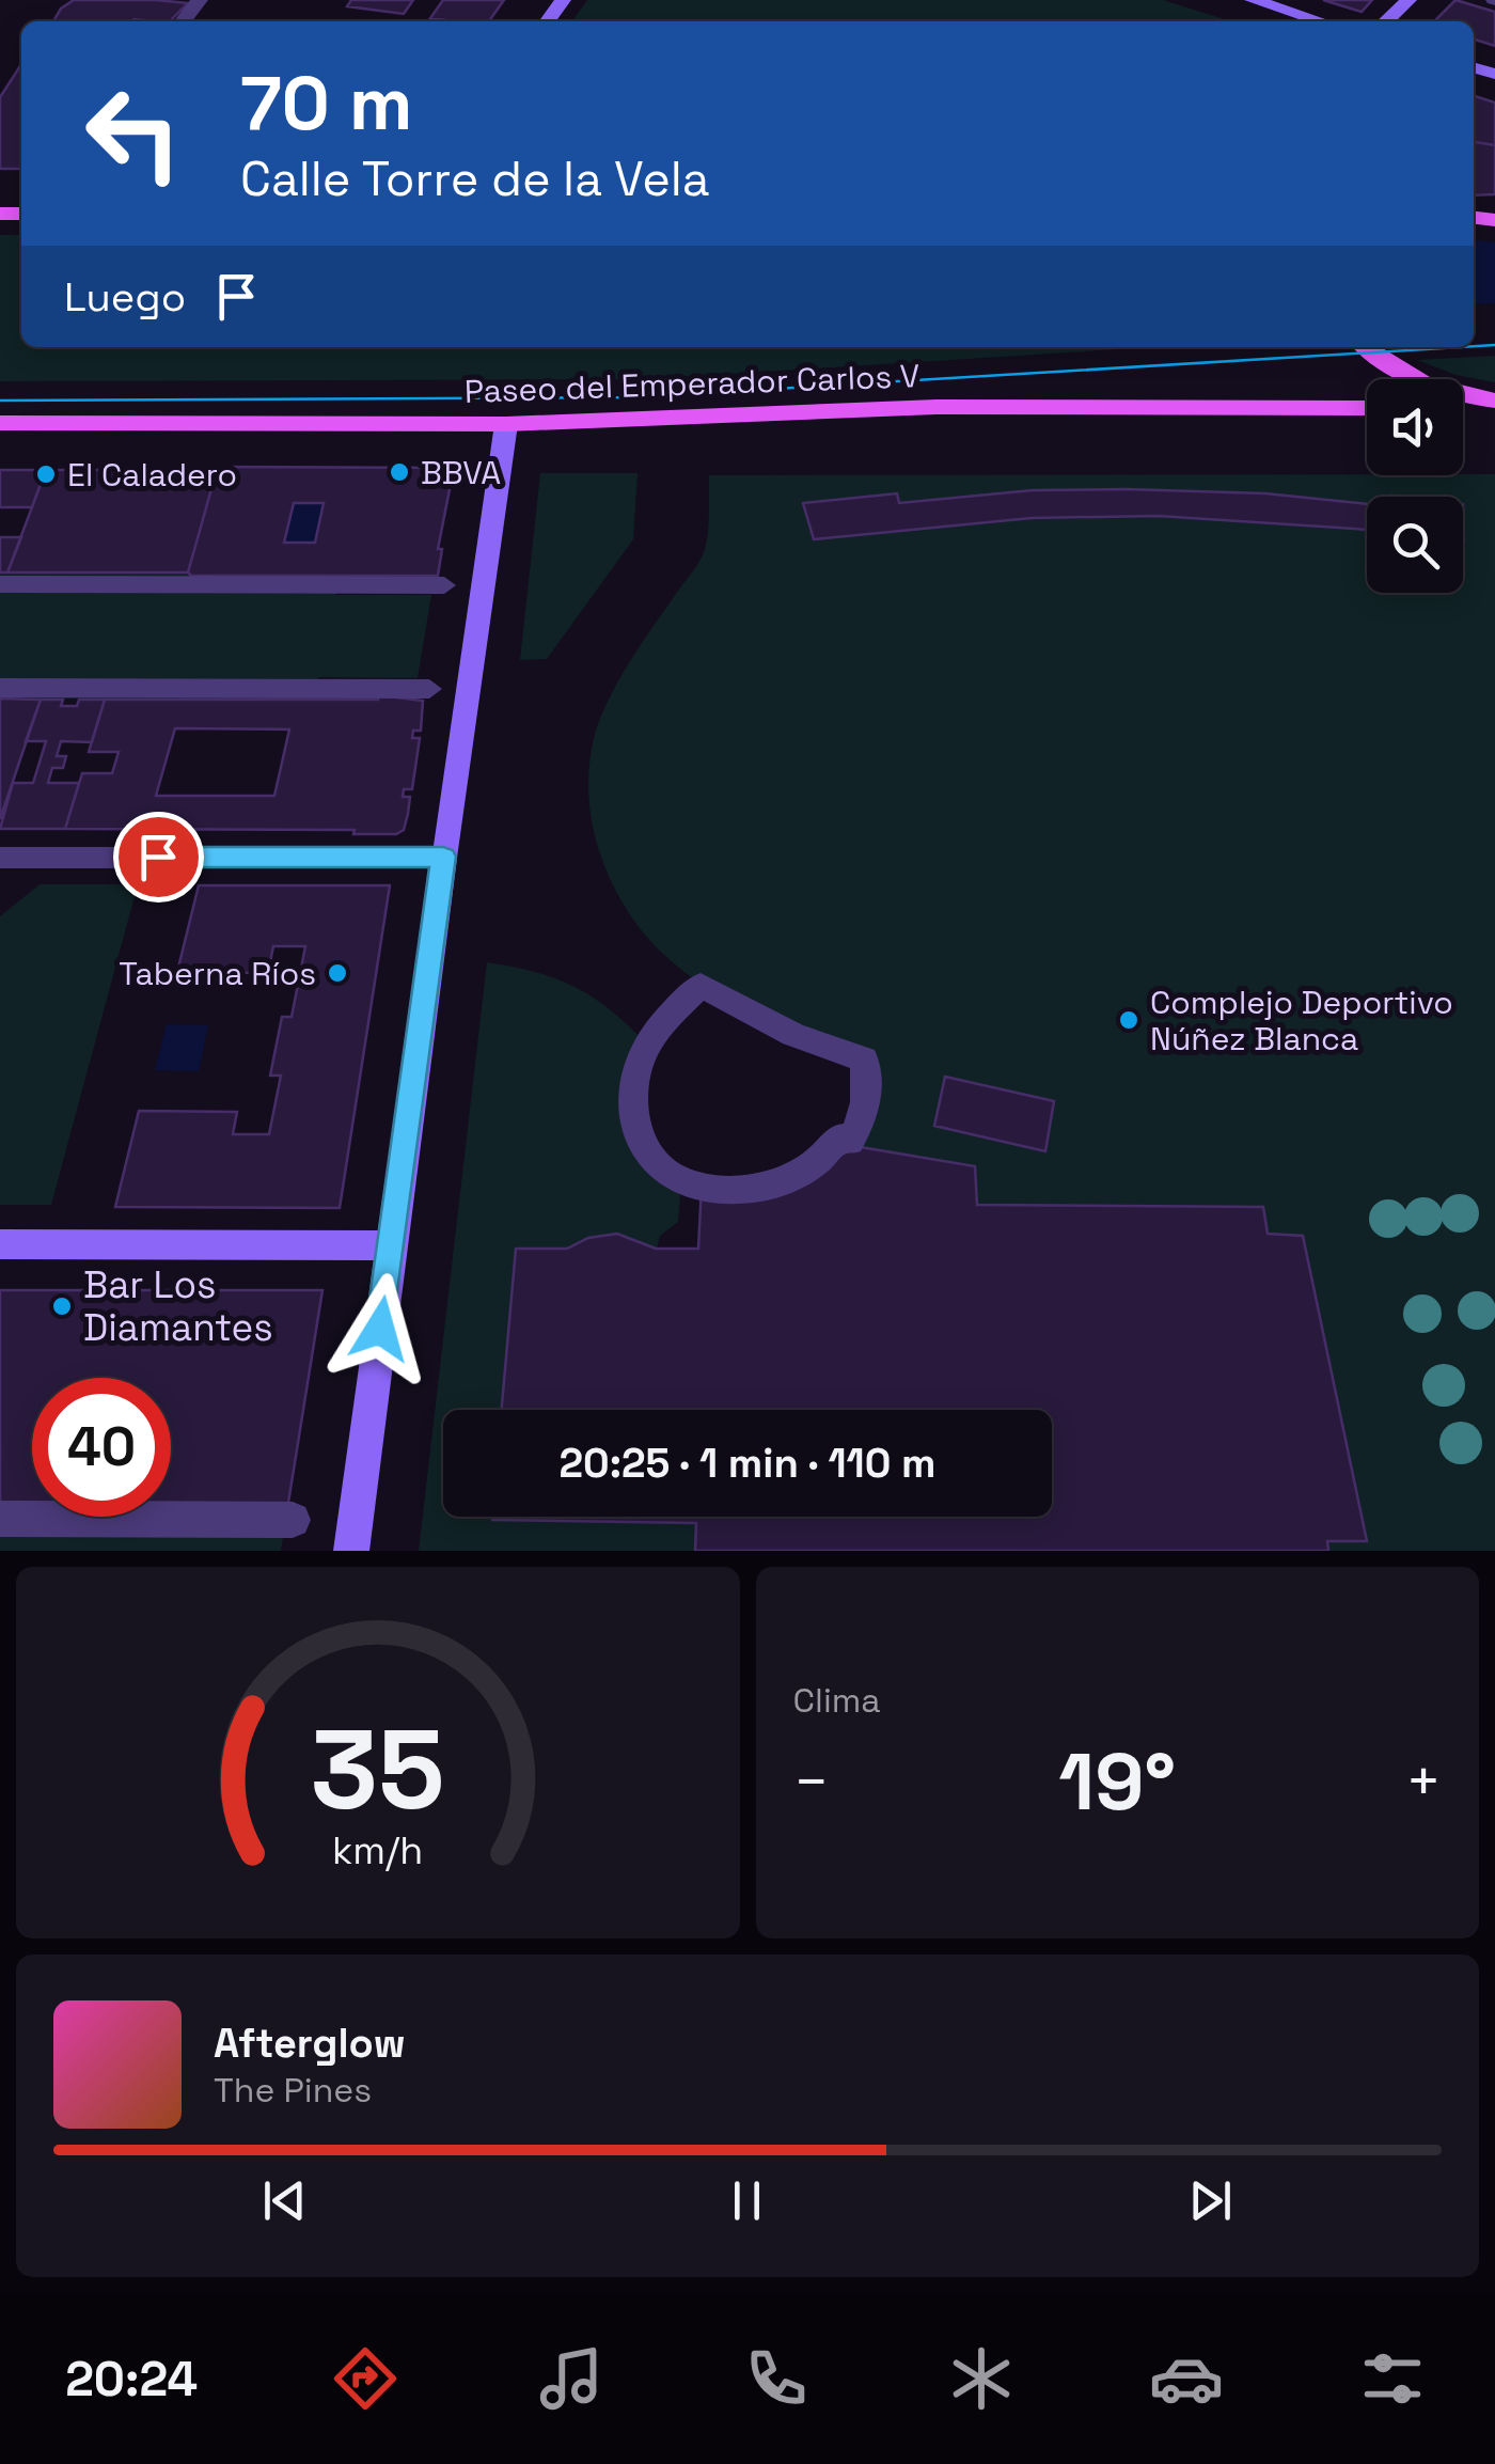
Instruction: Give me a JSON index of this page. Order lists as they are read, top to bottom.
{
  "streets": {
    "main road": ["Paseo del Emperador Carlos V"]
  },
  "places": [
    "BBVA",
    "El Caladero",
    "Taberna Ríos",
    "Complejo Deportivo Núñez Blanca",
    "Bar Los Diamantes"
  ],
  "page": {
    "turn": ["70 m", "Calle Torre de la Vela"],
    "then": "Luego",
    "limit": "40",
    "trip": "20:25 · 1 min · 110 m",
    "tile": "Clima",
    "heat": ["−", "19°", "+"],
    "song": ["Afterglow", "The Pines"],
    "tabs": "20:24",
    "gauge": ["35", "km/h"]
  }
}
